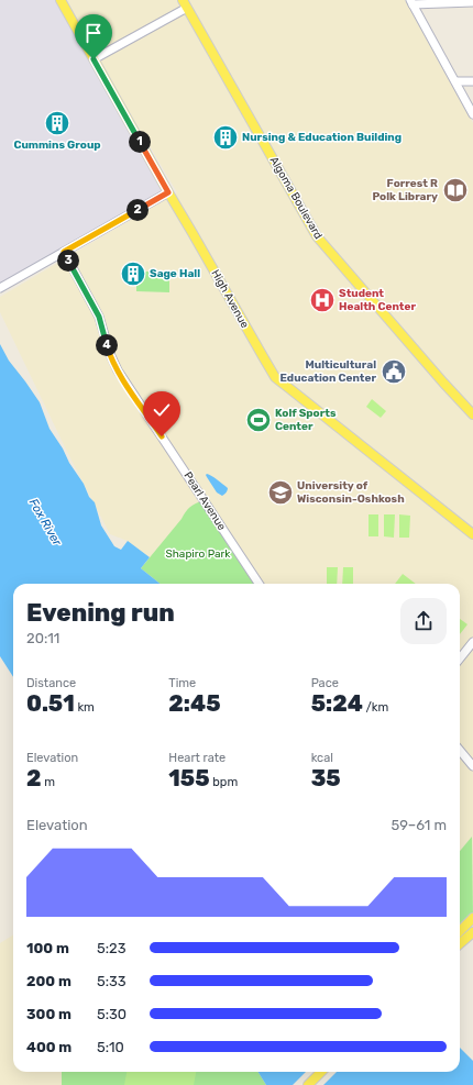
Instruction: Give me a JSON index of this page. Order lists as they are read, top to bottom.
{
  "streets": {
    "main road": ["Algoma Boulevard", "High Avenue"],
    "street": ["Pearl Avenue"]
  },
  "water": ["Fox River"],
  "parks": ["Shapiro Park"],
  "places": {
    "building": ["Cummins Group", "Nursing & Education Building", "Sage Hall"],
    "library": ["Forrest R Polk Library"],
    "hospital": ["Student Health Center"],
    "public building": ["Multicultural Education Center"],
    "sports": ["Kolf Sports Center"],
    "school or university": ["University of Wisconsin-Oshkosh"]
  },
  "page": {
    "pins": [
      "1",
      "2",
      "3",
      "4"
    ],
    "heading": ["Evening run", "20:11"],
    "stats": [
      ["Distance", "0.51 km"],
      ["Time", "2:45"],
      ["Pace", "5:24 /km"],
      ["Elevation", "2 m"],
      ["Heart rate", "155 bpm"],
      ["kcal", "35"]
    ],
    "chart": ["Elevation", "59–61 m"],
    "list": [
      {
        "name": "100 m",
        "note": "5:23"
      },
      {
        "name": "200 m",
        "note": "5:33"
      },
      {
        "name": "300 m",
        "note": "5:30"
      },
      {
        "name": "400 m",
        "note": "5:10"
      }
    ]
  }
}
